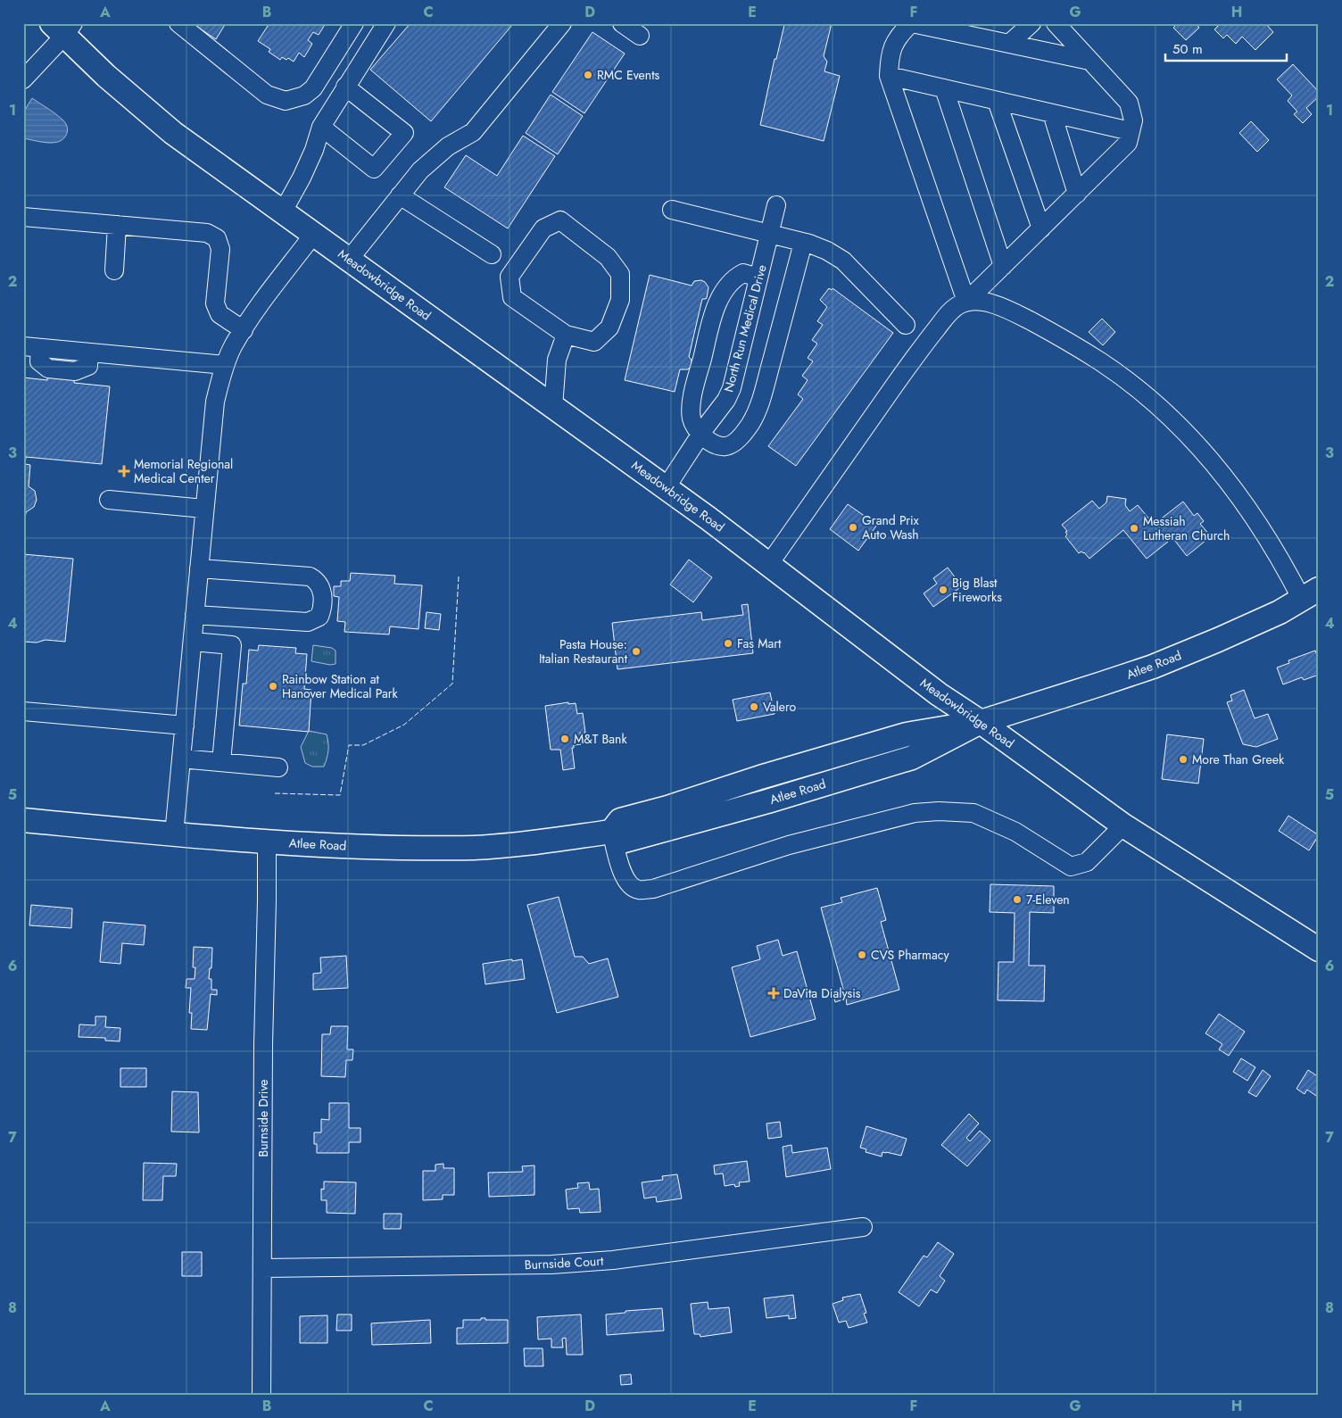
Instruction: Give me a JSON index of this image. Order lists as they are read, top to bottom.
{
  "streets": {
    "main road": ["Meadowbridge Road", "Atlee Road"],
    "street": ["North Run Medical Drive", "Burnside Drive", "Burnside Court"]
  },
  "crossings": [
    ["Meadowbridge Road", "North Run Medical Drive"],
    ["Meadowbridge Road", "Atlee Road"],
    ["Atlee Road", "Burnside Drive"],
    ["Burnside Drive", "Burnside Court"]
  ],
  "places": {
    "other": [
      "RMC Events",
      "Grand Prix Auto Wash",
      "Messiah Lutheran Church",
      "Big Blast Fireworks",
      "Fas Mart",
      "Pasta House: Italian Restaurant",
      "Rainbow Station at Hanover Medical Park",
      "Valero",
      "M&T Bank",
      "More Than Greek",
      "7-Eleven",
      "CVS Pharmacy"
    ],
    "health": ["Memorial Regional Medical Center", "DaVita Dialysis"]
  },
  "scale_bar": "50 m",
  "grid": {
    "columns": [
      "A",
      "B",
      "C",
      "D",
      "E",
      "F",
      "G",
      "H"
    ],
    "rows": [
      "1",
      "2",
      "3",
      "4",
      "5",
      "6",
      "7",
      "8"
    ]
  }
}
